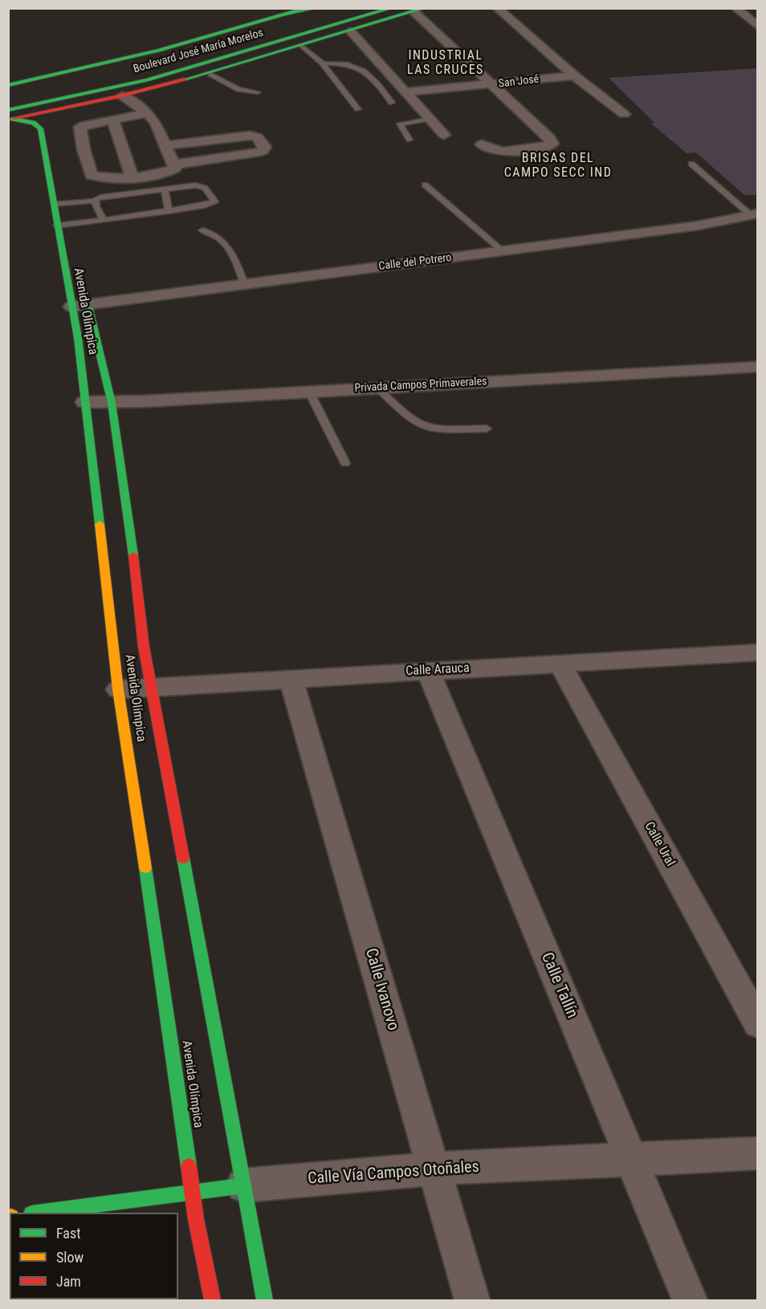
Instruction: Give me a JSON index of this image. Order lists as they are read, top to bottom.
{
  "streets": {
    "street": [
      "Boulevard José María Morelos",
      "San José",
      "Calle del Potrero",
      "Avenida Olímpica",
      "Privada Campos Primaverales",
      "Calle Arauca",
      "Calle Ural",
      "Calle Tallín",
      "Calle Ivanovo",
      "Calle Vía Campos Otoñales"
    ]
  },
  "crossings": [
    ["Boulevard José María Morelos", "Avenida Olímpica"],
    ["Calle del Potrero", "Avenida Olímpica"],
    ["Avenida Olímpica", "Privada Campos Primaverales"],
    ["Avenida Olímpica", "Calle Arauca"],
    ["Avenida Olímpica", "Calle Vía Campos Otoñales"],
    ["Calle Arauca", "Calle Ural"],
    ["Calle Arauca", "Calle Tallín"],
    ["Calle Arauca", "Calle Ivanovo"],
    ["Calle Tallín", "Calle Vía Campos Otoñales"],
    ["Calle Ivanovo", "Calle Vía Campos Otoñales"]
  ],
  "districts": ["INDUSTRIAL LAS CRUCES", "BRISAS DEL CAMPO SECC IND"],
  "legend": ["Fast", "Slow", "Jam"]
}
